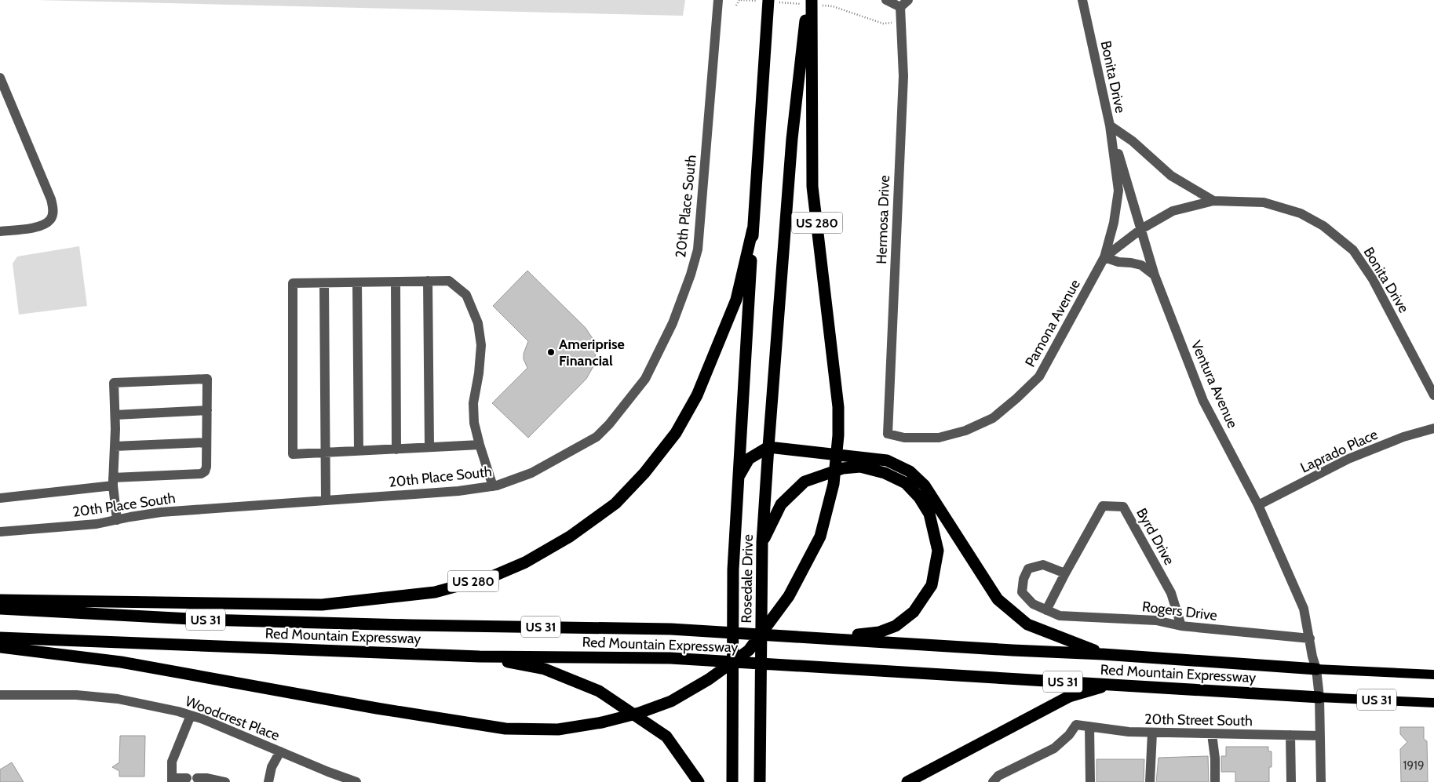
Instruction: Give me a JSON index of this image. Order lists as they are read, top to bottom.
{
  "streets": {
    "highway": [
      "US 280",
      "Rosedale Drive",
      "US 31",
      "Red Mountain Expressway"
    ],
    "street": [
      "Bonita Drive",
      "20th Place South",
      "Hermosa Drive",
      "Pamona Avenue",
      "Ventura Avenue",
      "Laprado Place",
      "Byrd Drive",
      "Rogers Drive",
      "Woodcrest Place",
      "20th Street South"
    ]
  },
  "crossings": [
    ["Bonita Drive", "Pamona Avenue"],
    ["Bonita Drive", "Ventura Avenue"],
    ["Hermosa Drive", "Pamona Avenue"],
    ["US 280", "Rosedale Drive"],
    ["Pamona Avenue", "Ventura Avenue"],
    ["Ventura Avenue", "Laprado Place"],
    ["Ventura Avenue", "Rogers Drive"],
    ["Ventura Avenue", "US 31"],
    ["Ventura Avenue", "Red Mountain Expressway"],
    ["Ventura Avenue", "20th Street South"],
    ["Byrd Drive", "Rogers Drive"],
    ["US 31", "Red Mountain Expressway"]
  ],
  "places": ["Ameriprise Financial"],
  "house_numbers": ["1919"]
}
